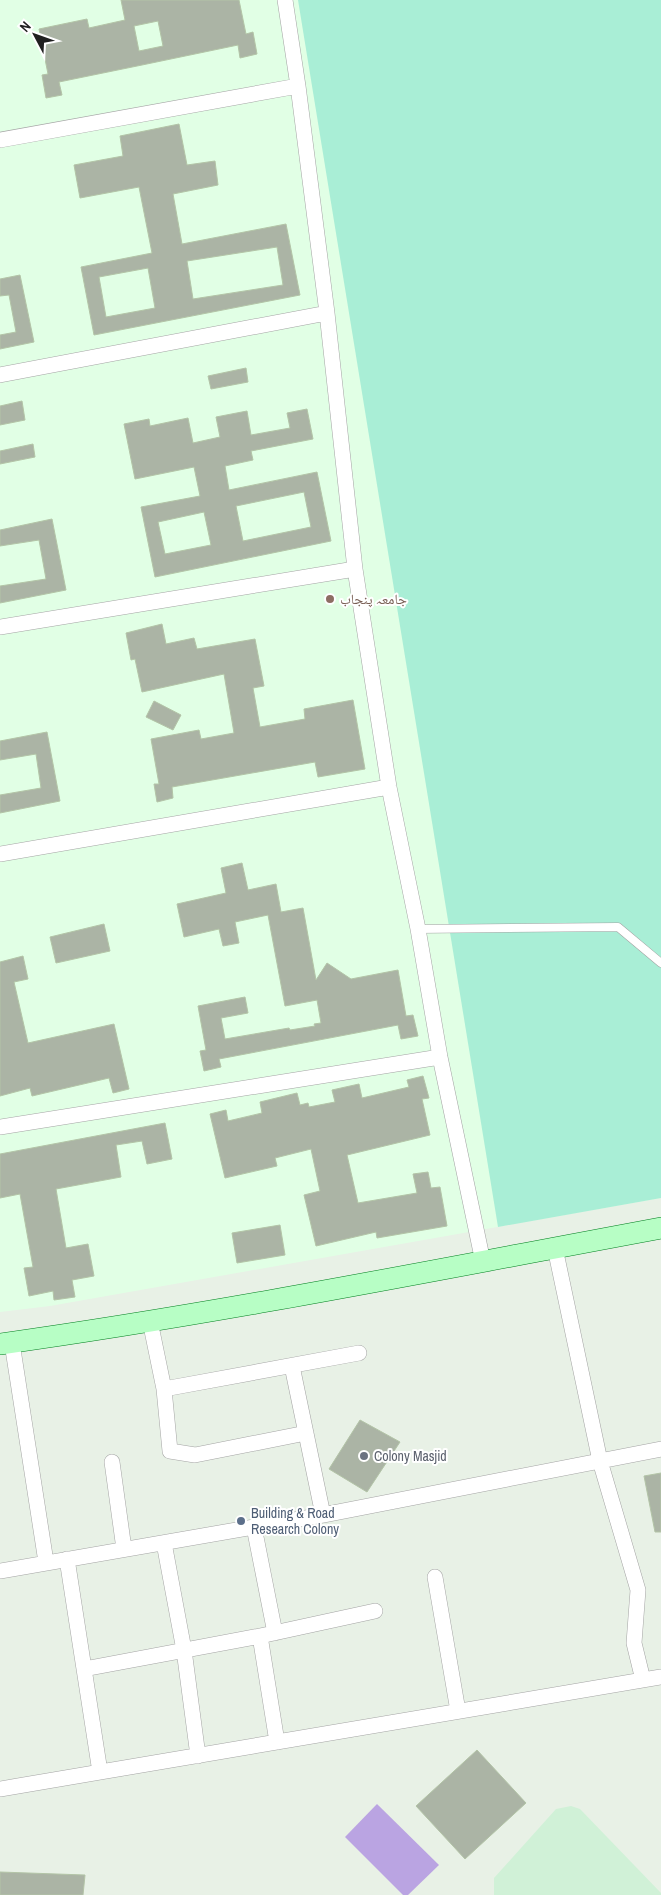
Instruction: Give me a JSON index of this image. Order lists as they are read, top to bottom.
{
  "places": ["جامعہ پنجاب", "Colony Masjid", "Building & Road Research Colony"],
  "north": "top left"
}
